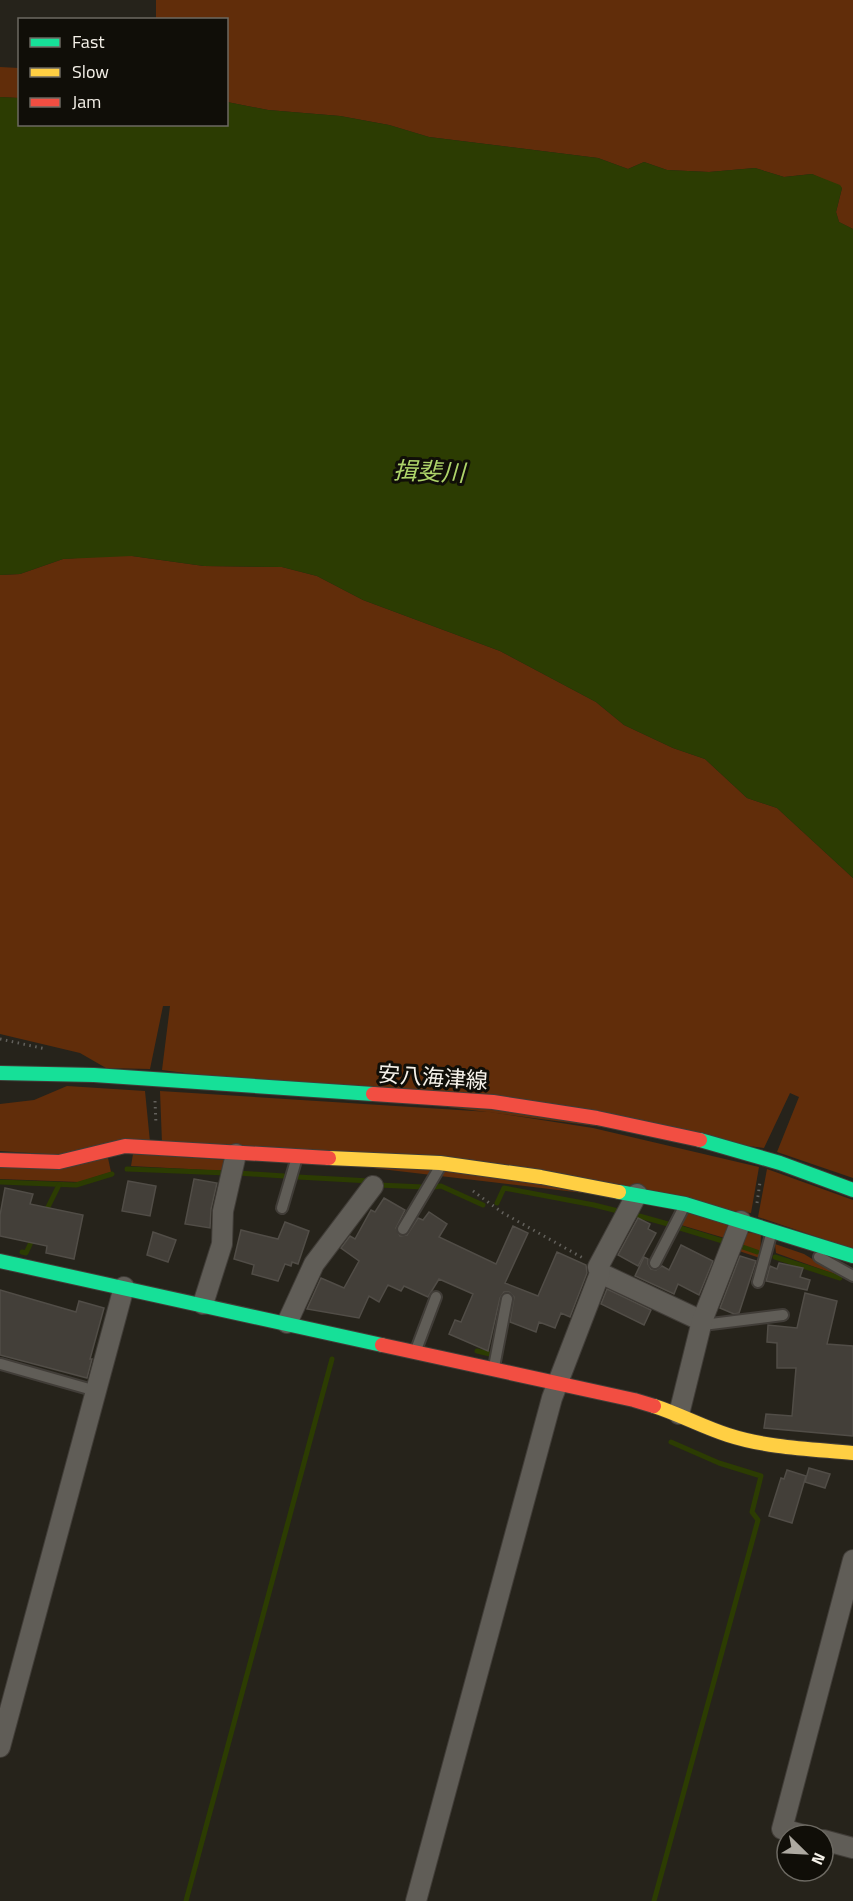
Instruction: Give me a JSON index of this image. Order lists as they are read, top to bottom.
{
  "streets": {
    "street": ["安八海津線"]
  },
  "water": ["揖斐川"],
  "legend": ["Fast", "Slow", "Jam"],
  "north": "bottom right"
}
